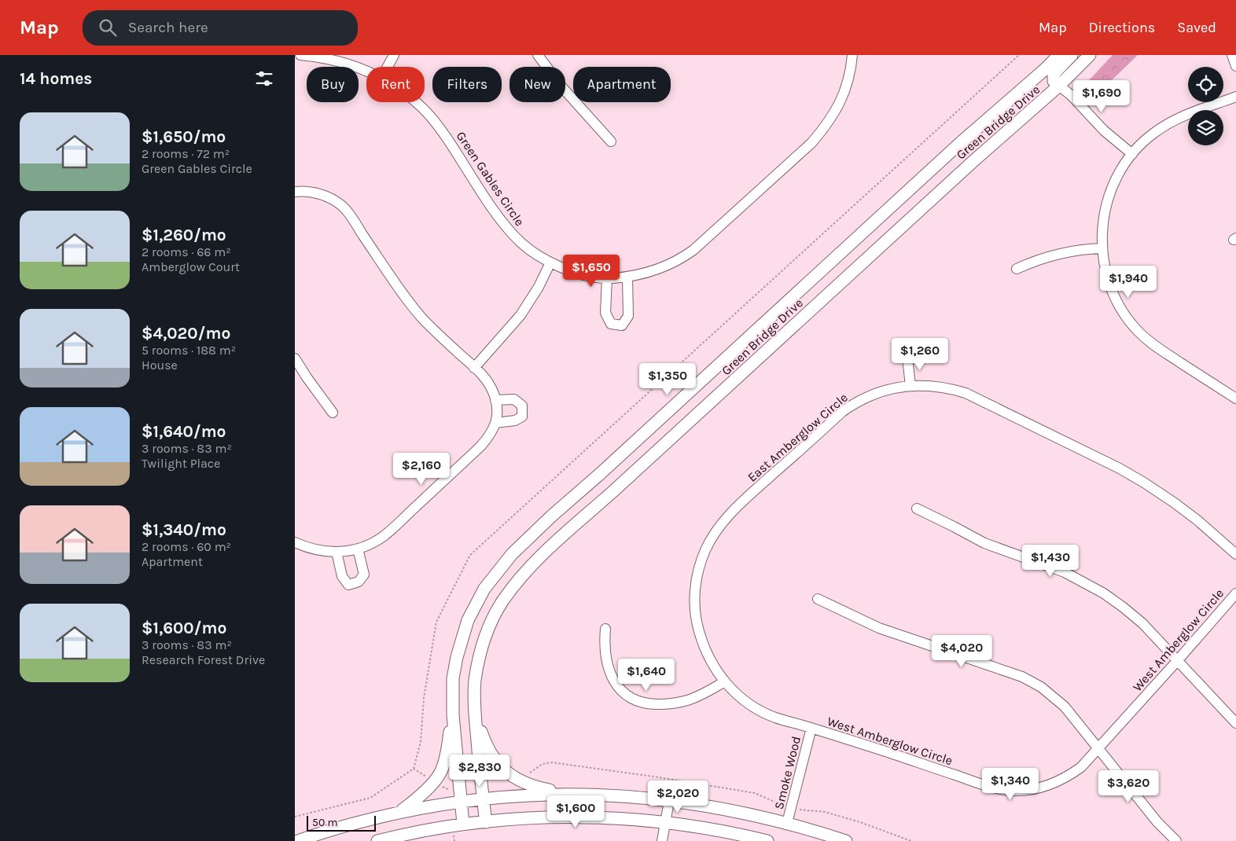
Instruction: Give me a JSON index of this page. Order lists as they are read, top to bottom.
{
  "streets": {
    "main road": ["Green Bridge Drive"],
    "street": [
      "Green Gables Circle",
      "East Amberglow Circle",
      "West Amberglow Circle",
      "Smoke Wood"
    ]
  },
  "crossings": [
    ["East Amberglow Circle", "West Amberglow Circle"],
    ["West Amberglow Circle", "Smoke Wood"]
  ],
  "scale_bar": "50 m",
  "page": {
    "header": "Map",
    "search": "Search here",
    "nav": ["Map", "Directions", "Saved"],
    "heading": "14 homes",
    "chip": [
      "Buy",
      "Rent",
      "Filters",
      "New",
      "Apartment"
    ],
    "price": [
      "$1,690",
      "$1,650",
      "$1,940",
      "$1,260",
      "$1,350",
      "$2,160",
      "$1,430",
      "$4,020",
      "$1,640",
      "$2,830",
      "$1,340",
      "$3,620",
      "$2,020",
      "$1,600"
    ],
    "list": [
      {
        "name": "$1,650/mo",
        "note": "2 rooms · 72 m² · Green Gables Circle"
      },
      {
        "name": "$1,260/mo",
        "note": "2 rooms · 66 m² · Amberglow Court"
      },
      {
        "name": "$4,020/mo",
        "note": "5 rooms · 188 m² · House"
      },
      {
        "name": "$1,640/mo",
        "note": "3 rooms · 83 m² · Twilight Place"
      },
      {
        "name": "$1,340/mo",
        "note": "2 rooms · 60 m² · Apartment"
      },
      {
        "name": "$1,600/mo",
        "note": "3 rooms · 83 m² · Research Forest Drive"
      }
    ],
    "scale": "50 m"
  }
}
